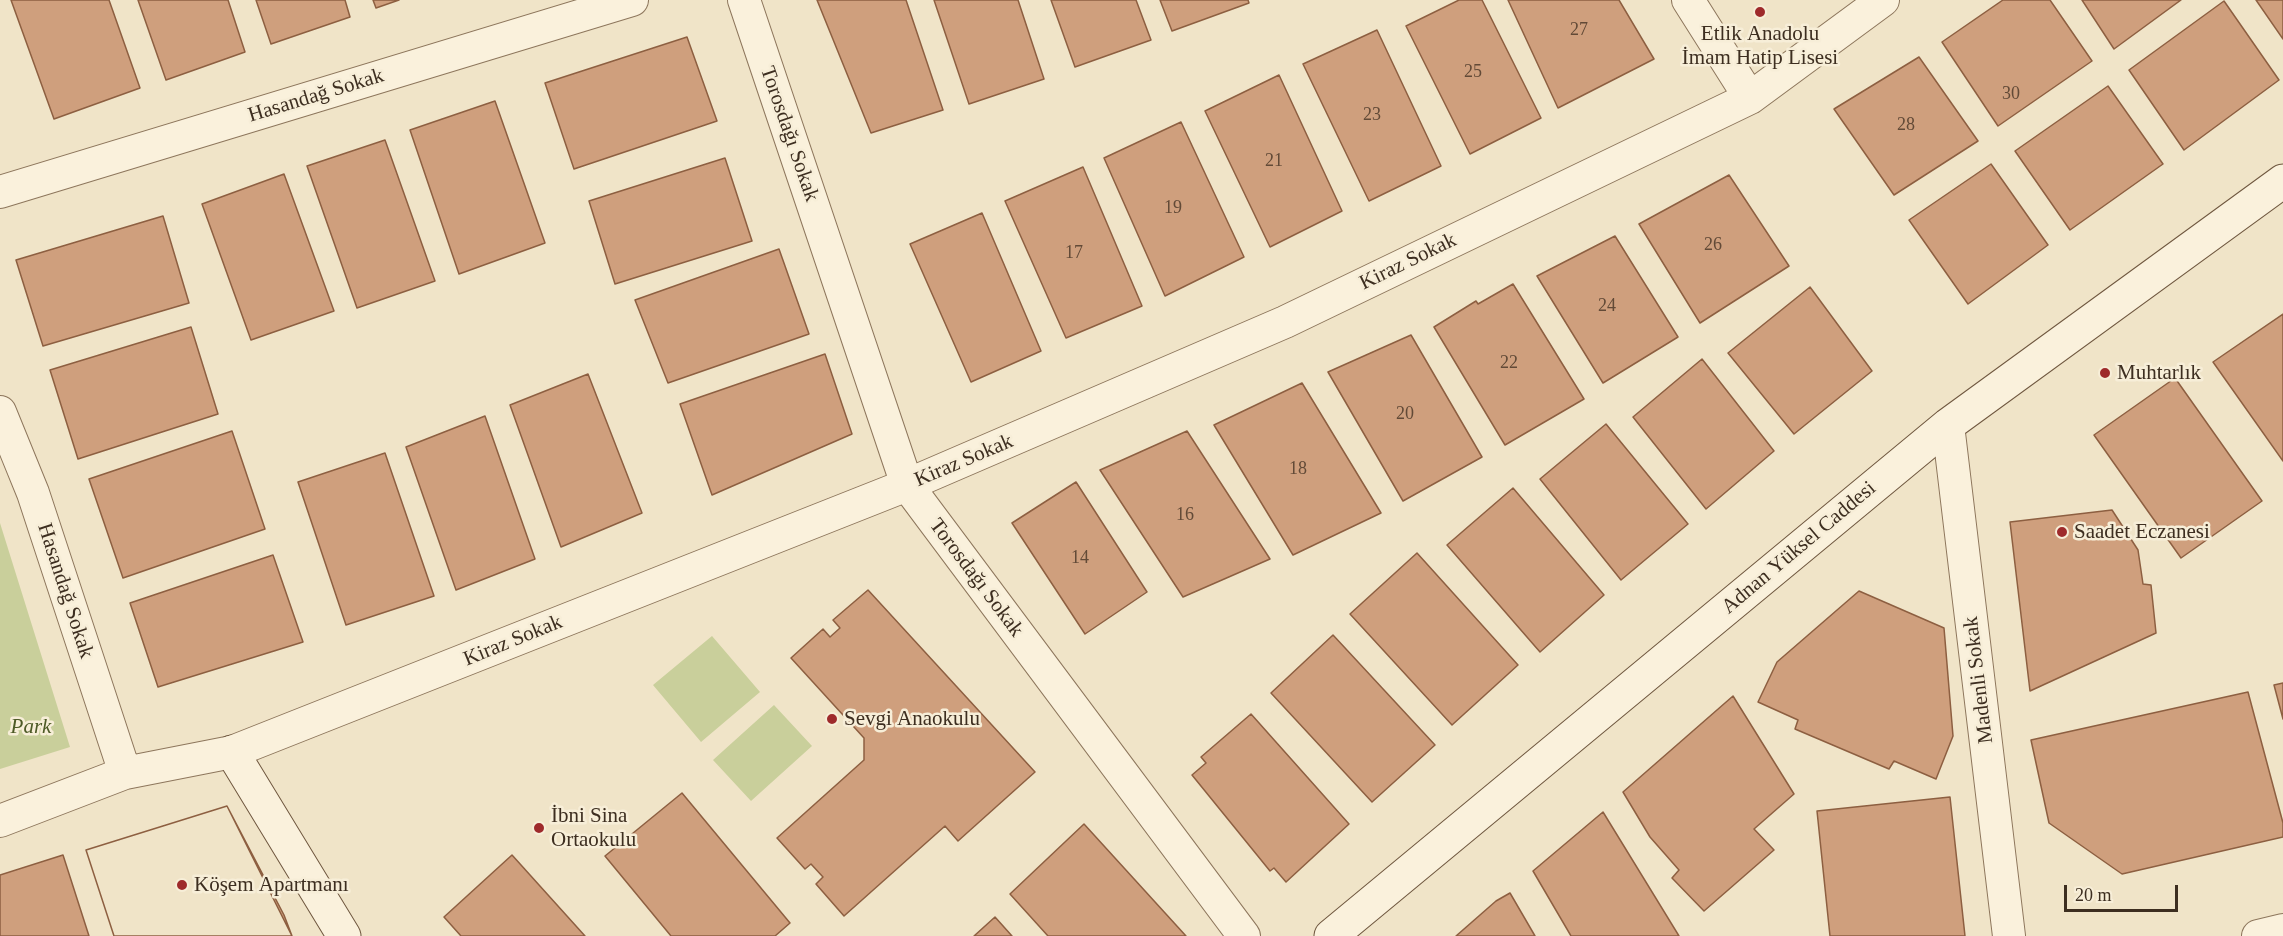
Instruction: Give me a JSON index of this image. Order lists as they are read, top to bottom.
{
  "streets": {
    "street": [
      "Hasandağ Sokak",
      "Torosdağı Sokak",
      "Kiraz Sokak",
      "Adnan Yüksel Caddesi",
      "Madenli Sokak"
    ]
  },
  "crossings": [
    ["Hasandağ Sokak", "Kiraz Sokak"],
    ["Torosdağı Sokak", "Kiraz Sokak"],
    ["Adnan Yüksel Caddesi", "Madenli Sokak"]
  ],
  "parks": ["Park"],
  "places": [
    "Etlik Anadolu İmam Hatip Lisesi",
    "Muhtarlık",
    "Saadet Eczanesi",
    "Sevgi Anaokulu",
    "İbni Sina Ortaokulu",
    "Köşem Apartmanı"
  ],
  "house_numbers": [
    "27",
    "25",
    "30",
    "23",
    "28",
    "21",
    "19",
    "26",
    "17",
    "24",
    "22",
    "20",
    "18",
    "16",
    "14"
  ],
  "scale_bar": "20 m"
}
